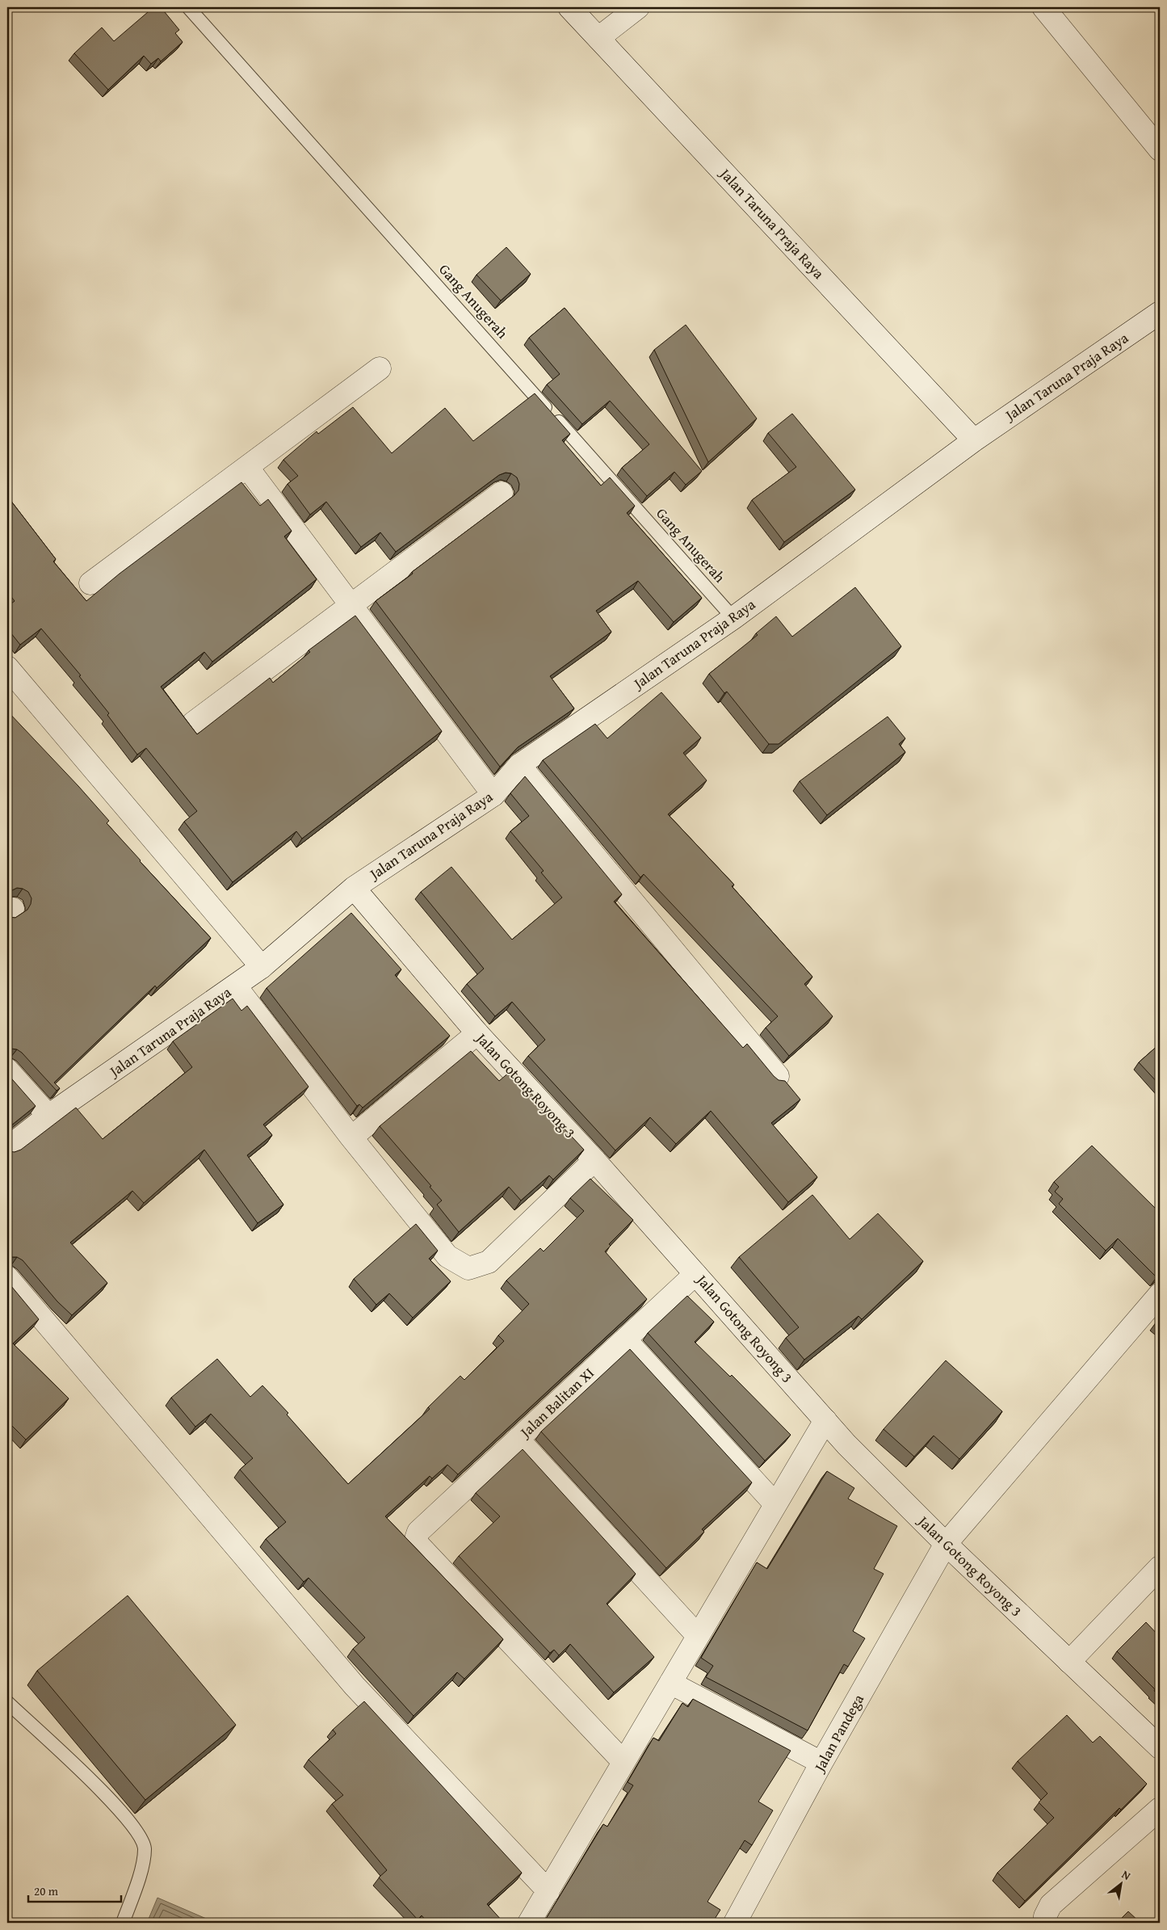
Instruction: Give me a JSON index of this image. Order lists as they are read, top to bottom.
{
  "streets": {
    "street": [
      "Jalan Taruna Praja Raya",
      "Jalan Gotong Royong 3",
      "Jalan Balitan XI",
      "Jalan Pandega"
    ],
    "lane": ["Gang Anugerah"]
  },
  "crossings": [
    ["Jalan Taruna Praja Raya", "Gang Anugerah"],
    ["Jalan Taruna Praja Raya", "Jalan Gotong Royong 3"],
    ["Jalan Gotong Royong 3", "Jalan Balitan XI"],
    ["Jalan Gotong Royong 3", "Jalan Pandega"]
  ],
  "scale_bar": "20 m",
  "north": "top right"
}
